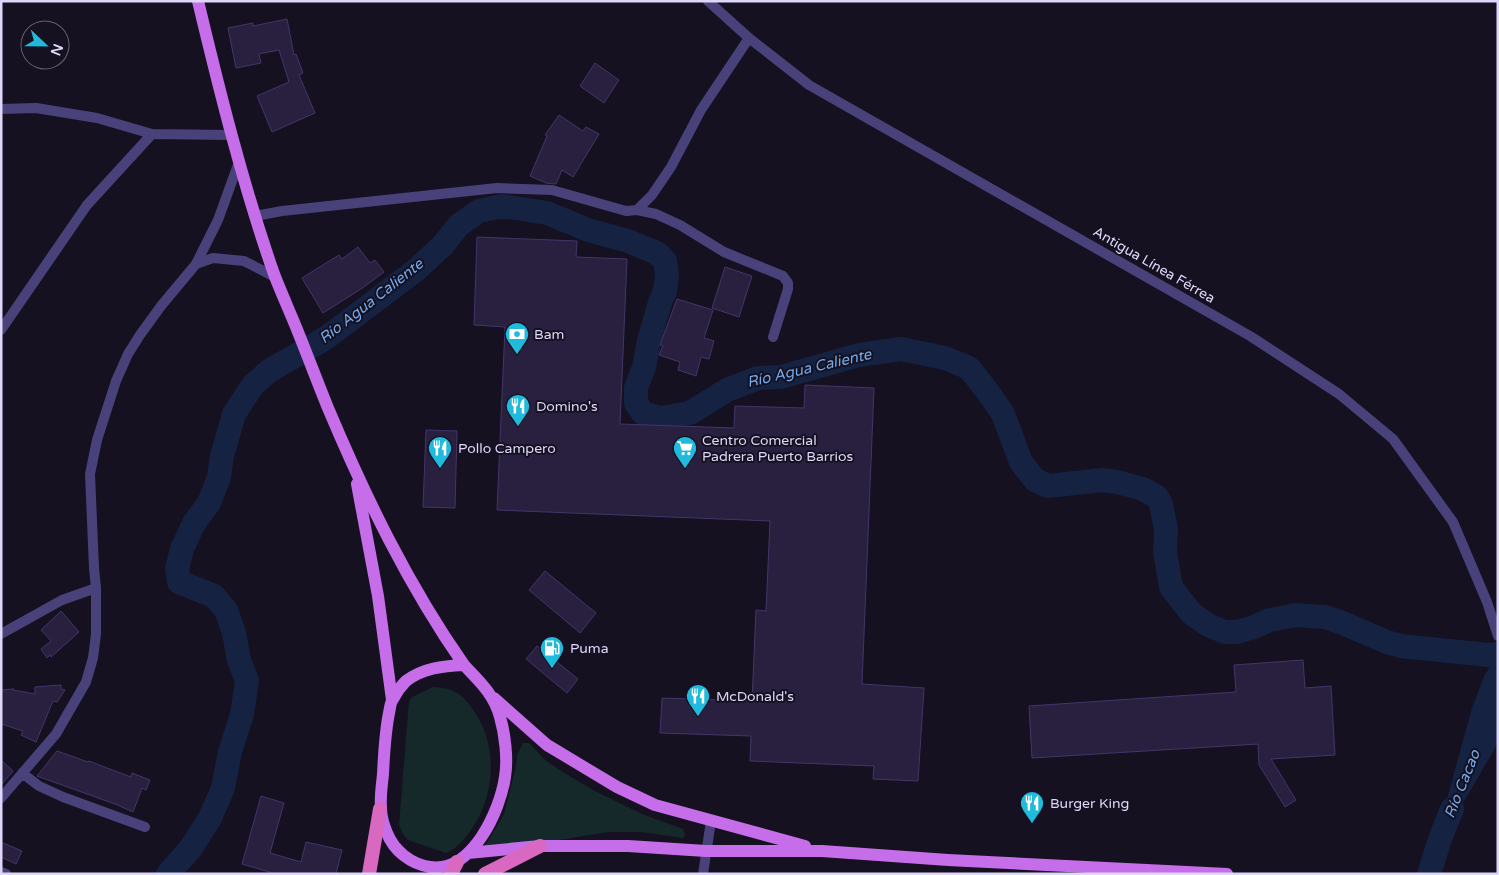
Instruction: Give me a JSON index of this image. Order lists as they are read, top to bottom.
{
  "streets": {
    "street": ["Antigua Línea Férrea"]
  },
  "water": ["Río Agua Caliente", "Río Cacao"],
  "places": {
    "bank": ["Bam"],
    "restaurant": [
      "Domino's",
      "Pollo Campero",
      "McDonald's",
      "Burger King"
    ],
    "supermarket": ["Centro Comercial Padrera Puerto Barrios"],
    "fuel station": ["Puma"]
  },
  "north": "right"
}
